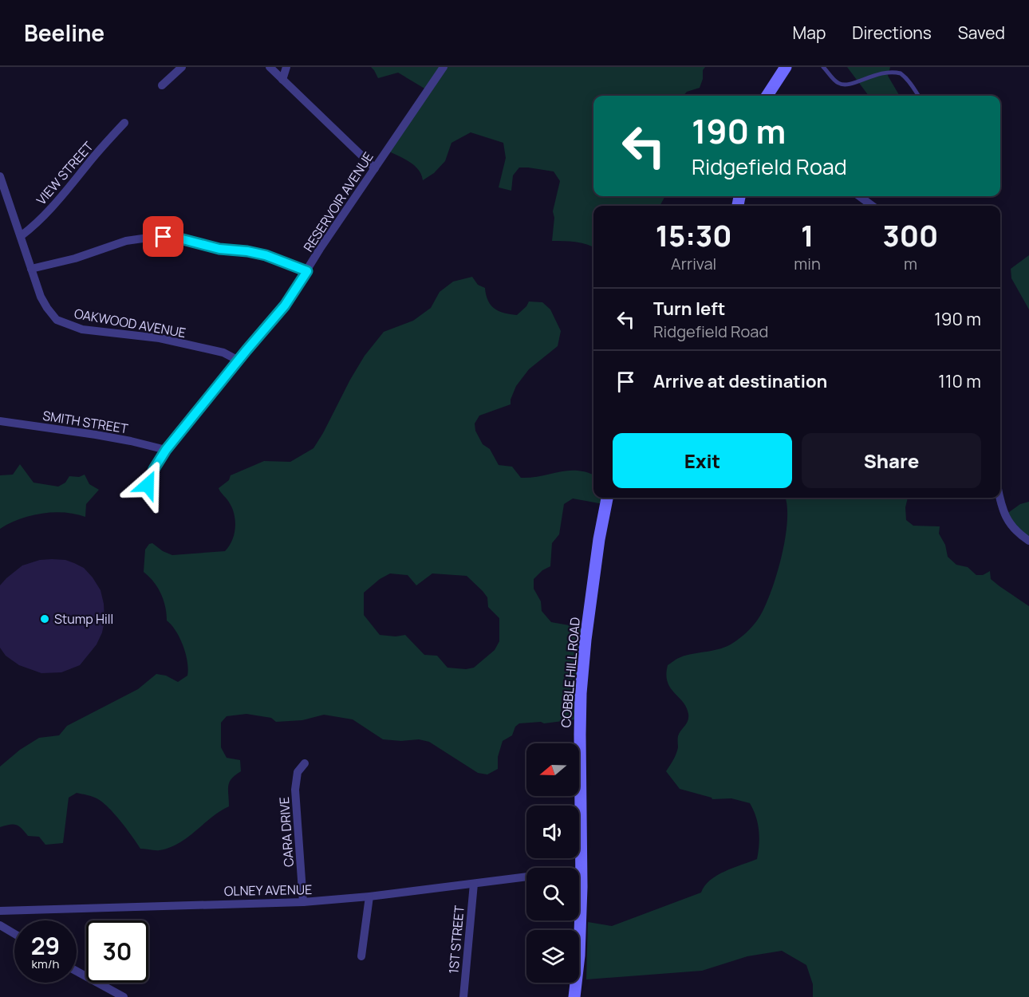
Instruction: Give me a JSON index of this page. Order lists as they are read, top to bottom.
{
  "streets": {
    "street": [
      "VIEW STREET",
      "RESERVOIR AVENUE",
      "OAKWOOD AVENUE",
      "SMITH STREET",
      "COBBLE HILL ROAD",
      "CARA DRIVE",
      "OLNEY AVENUE",
      "1ST STREET"
    ]
  },
  "crossings": [
    ["VIEW STREET", "OAKWOOD AVENUE"],
    ["RESERVOIR AVENUE", "OAKWOOD AVENUE"],
    ["RESERVOIR AVENUE", "SMITH STREET"],
    ["COBBLE HILL ROAD", "OLNEY AVENUE"],
    ["CARA DRIVE", "OLNEY AVENUE"],
    ["OLNEY AVENUE", "1ST STREET"]
  ],
  "places": ["Stump Hill"],
  "north": "left",
  "page": {
    "header": "Beeline",
    "nav": ["Map", "Directions", "Saved"],
    "turn": ["190 m", "Ridgefield Road"],
    "eta": [
      "15:30",
      "Arrival",
      "1",
      "min",
      "300",
      "m"
    ],
    "list": [
      {
        "name": "Turn left",
        "note": "Ridgefield Road",
        "value": "190 m"
      },
      {
        "name": "Arrive at destination",
        "value": "110 m"
      }
    ],
    "buttons": ["Exit", "Share"],
    "speed": "29 km/h",
    "limit": "30"
  }
}
